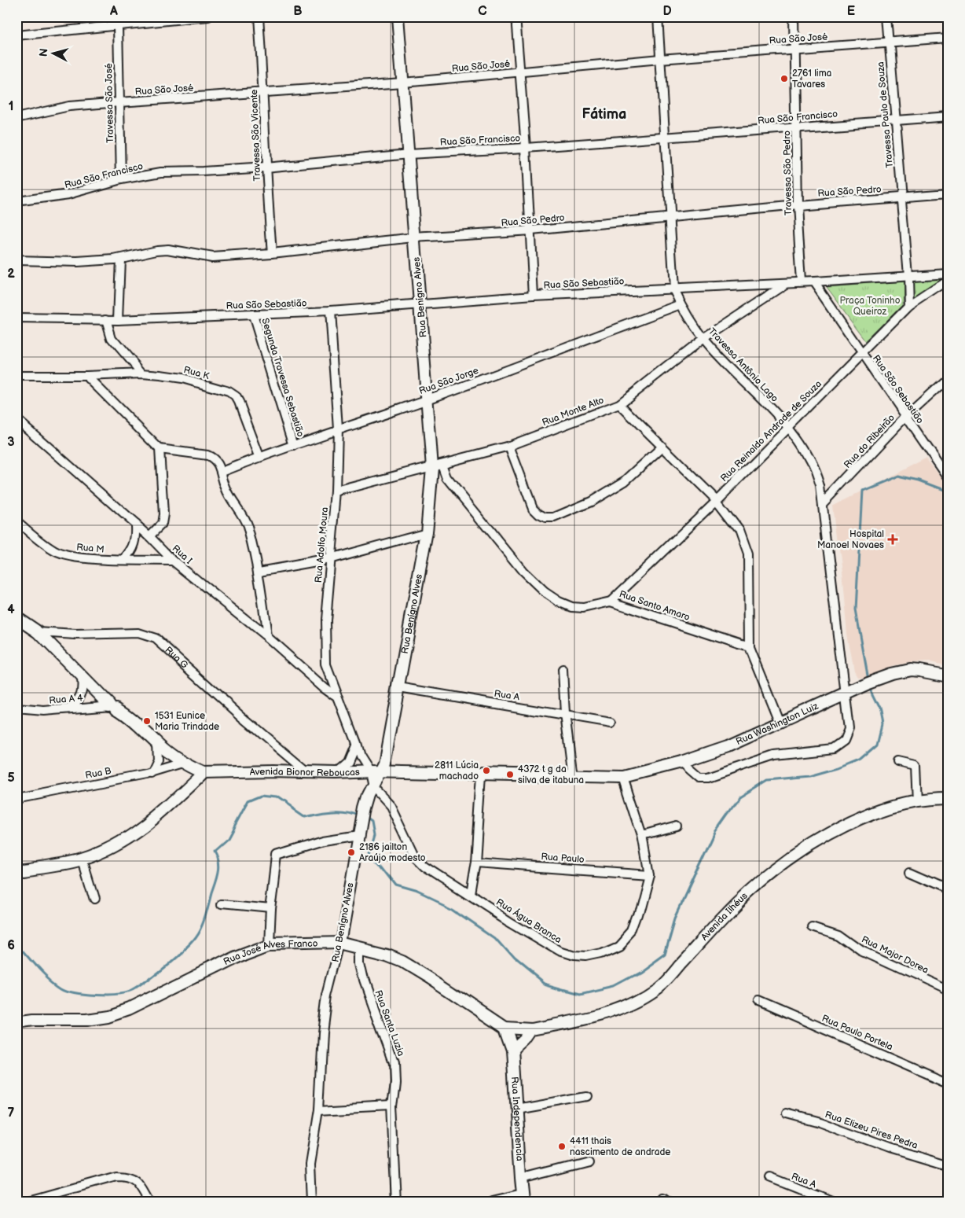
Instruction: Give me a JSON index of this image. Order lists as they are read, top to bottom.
{
  "streets": {
    "main road": [
      "Rua Benígno Alves",
      "Rua Washington Luiz",
      "Avenida Bionor Reboucas",
      "Avenida Ilhéus",
      "Rua José Alves Franco",
      "Rua Independencia"
    ],
    "street": [
      "Rua São José",
      "Travessa São José",
      "Travessa Paulo de Souza",
      "Rua São Francisco",
      "Travessa São Vicente",
      "Travessa São Pedro",
      "Rua São Pedro",
      "Rua São Sebastião",
      "Travessa Antônio Lago",
      "Rua K",
      "Segunda Travessa Sebastião",
      "Rua São Jorge",
      "Rua Monte Alto",
      "Rua Reinaldo Andrade de Souza",
      "Rua do Ribeirão",
      "Rua Adolfo Moura",
      "Rua M",
      "Rua I",
      "Rua Santo Amaro",
      "Rua G",
      "Rua A",
      "Rua A 4",
      "Rua B",
      "Rua Paulo",
      "Rua Água Branca",
      "Rua Major Dorea",
      "Rua Santa Luzia",
      "Rua Paulo Portela",
      "Rua Elizeu Pires Pedra"
    ]
  },
  "crossings": [
    ["Rua São José", "Travessa São José"],
    ["Rua São José", "Travessa Paulo de Souza"],
    ["Rua São José", "Travessa São Vicente"],
    ["Rua São José", "Travessa São Pedro"],
    ["Rua São José", "Rua Benígno Alves"],
    ["Rua São José", "Travessa Antônio Lago"],
    ["Travessa São José", "Rua São Francisco"],
    ["Travessa Paulo de Souza", "Rua São Francisco"],
    ["Travessa Paulo de Souza", "Rua São Pedro"],
    ["Travessa Paulo de Souza", "Rua Reinaldo Andrade de Souza"],
    ["Rua São Francisco", "Travessa São Vicente"],
    ["Rua São Francisco", "Travessa São Pedro"],
    ["Rua São Francisco", "Rua Benígno Alves"],
    ["Rua São Francisco", "Travessa Antônio Lago"],
    ["Travessa São Vicente", "Rua São Pedro"],
    ["Travessa São Pedro", "Rua São Pedro"],
    ["Travessa São Pedro", "Rua São Sebastião"],
    ["Rua São Pedro", "Rua Benígno Alves"],
    ["Rua São Pedro", "Travessa Antônio Lago"],
    ["Rua São Sebastião", "Rua Benígno Alves"],
    ["Rua São Sebastião", "Travessa Antônio Lago"],
    ["Rua São Sebastião", "Segunda Travessa Sebastião"],
    ["Rua São Sebastião", "Rua Monte Alto"],
    ["Rua São Sebastião", "Rua Reinaldo Andrade de Souza"],
    ["Rua São Sebastião", "Rua do Ribeirão"],
    ["Rua São Sebastião", "Rua Adolfo Moura"],
    ["Rua Benígno Alves", "Rua São Jorge"],
    ["Rua Benígno Alves", "Rua Monte Alto"],
    ["Rua Benígno Alves", "Rua Adolfo Moura"],
    ["Rua Benígno Alves", "Rua Santo Amaro"],
    ["Rua Benígno Alves", "Rua A"],
    ["Rua Benígno Alves", "Avenida Bionor Reboucas"],
    ["Rua Benígno Alves", "Rua Água Branca"],
    ["Rua Benígno Alves", "Rua José Alves Franco"],
    ["Travessa Antônio Lago", "Rua São Jorge"],
    ["Travessa Antônio Lago", "Rua Monte Alto"],
    ["Travessa Antônio Lago", "Rua Reinaldo Andrade de Souza"],
    ["Travessa Antônio Lago", "Rua do Ribeirão"],
    ["Travessa Antônio Lago", "Rua Washington Luiz"],
    ["Rua K", "Rua São Jorge"],
    ["Segunda Travessa Sebastião", "Rua São Jorge"],
    ["Rua São Jorge", "Rua Adolfo Moura"],
    ["Rua Monte Alto", "Rua Adolfo Moura"],
    ["Rua Monte Alto", "Rua Santo Amaro"],
    ["Rua Reinaldo Andrade de Souza", "Rua Santo Amaro"],
    ["Rua Adolfo Moura", "Rua I"],
    ["Rua Adolfo Moura", "Avenida Bionor Reboucas"],
    ["Rua M", "Rua I"],
    ["Rua G", "Avenida Bionor Reboucas"],
    ["Rua Washington Luiz", "Avenida Bionor Reboucas"],
    ["Rua Washington Luiz", "Rua Água Branca"],
    ["Avenida Bionor Reboucas", "Rua Água Branca"],
    ["Rua Paulo", "Rua Água Branca"],
    ["Avenida Ilhéus", "Rua José Alves Franco"],
    ["Avenida Ilhéus", "Rua Independencia"],
    ["Rua José Alves Franco", "Rua Santa Luzia"],
    ["Rua José Alves Franco", "Rua Independencia"]
  ],
  "districts": ["Fátima"],
  "parks": ["Praça Toninho Queiroz"],
  "places": {
    "other": [
      "2761 lima Tavares",
      "1531 Eunice Maria Trindade",
      "2811 Lúcia machado",
      "4372 t g da silva de itabuna",
      "2186 jailton Araújo modesto",
      "4411 thais nascimento de andrade"
    ],
    "health": ["Hospital Manoel Novaes"]
  },
  "north": "left",
  "grid": {
    "columns": [
      "A",
      "B",
      "C",
      "D",
      "E"
    ],
    "rows": [
      "1",
      "2",
      "3",
      "4",
      "5",
      "6",
      "7"
    ]
  }
}
